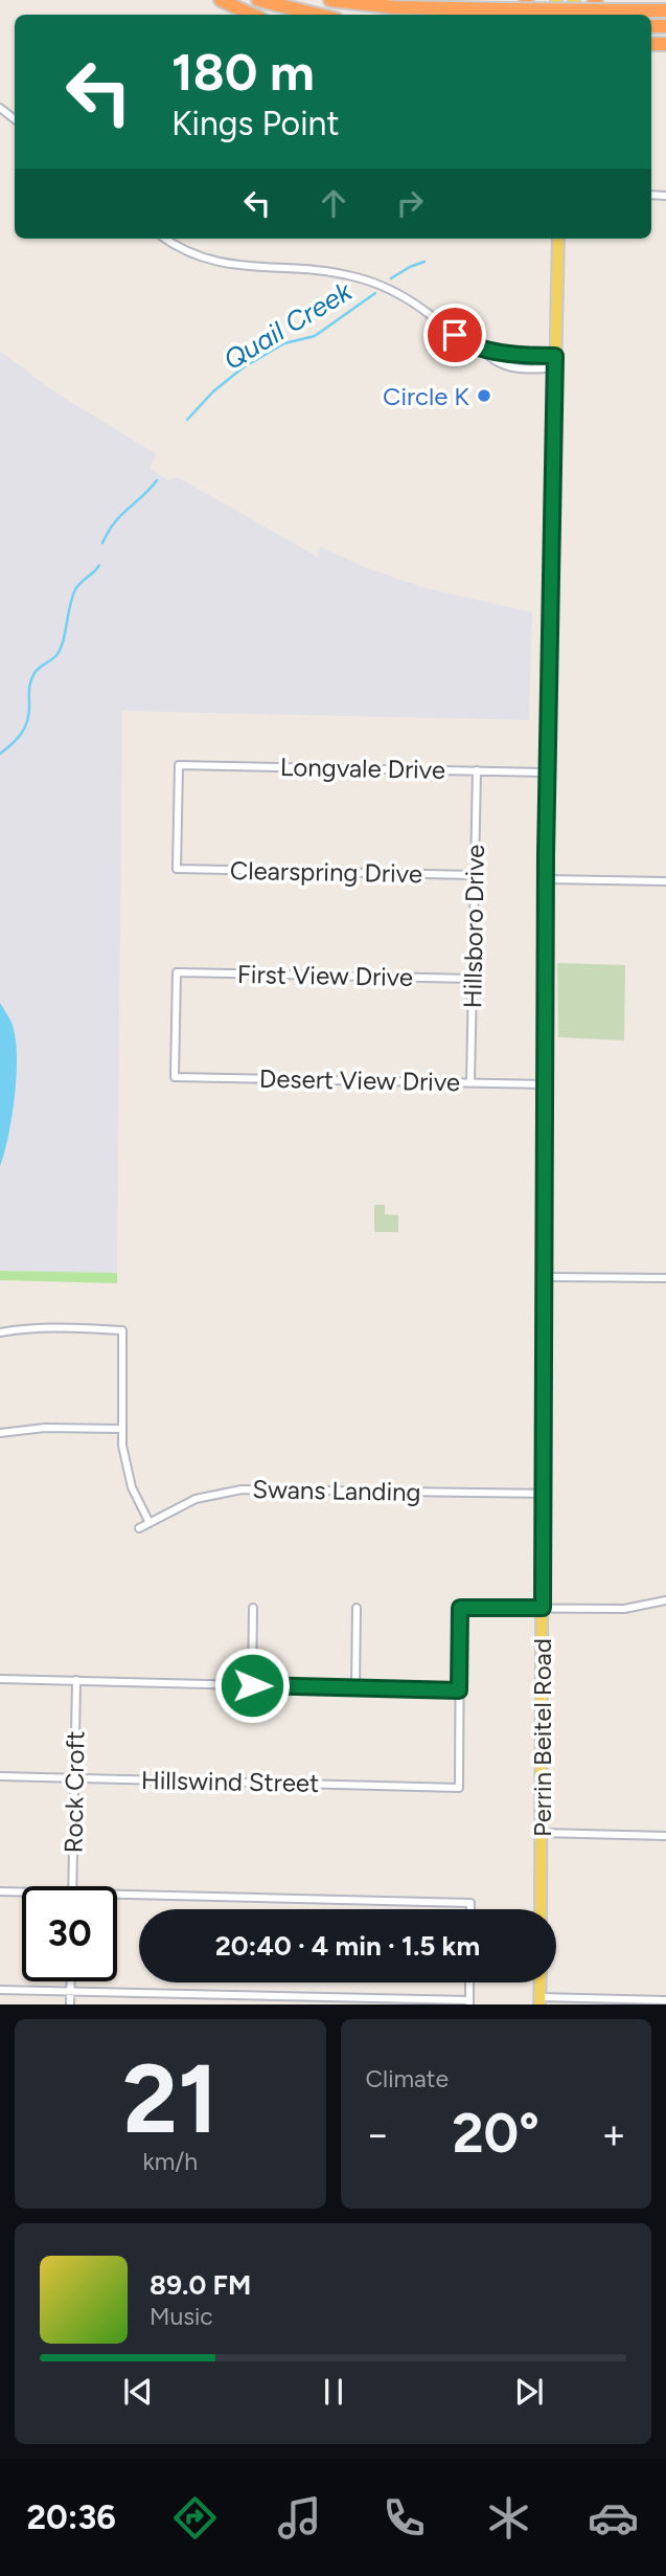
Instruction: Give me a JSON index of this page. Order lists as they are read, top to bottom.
{
  "streets": {
    "main road": ["Perrin Beitel Road"],
    "street": [
      "Longvale Drive",
      "Clearspring Drive",
      "Hillsboro Drive",
      "First View Drive",
      "Desert View Drive",
      "Swans Landing",
      "Hillswind Street",
      "Rock Croft"
    ]
  },
  "crossings": [
    ["Longvale Drive", "Clearspring Drive"],
    ["Longvale Drive", "Hillsboro Drive"],
    ["Longvale Drive", "Perrin Beitel Road"],
    ["Clearspring Drive", "Hillsboro Drive"],
    ["Hillsboro Drive", "First View Drive"],
    ["Hillsboro Drive", "Desert View Drive"],
    ["First View Drive", "Desert View Drive"],
    ["Desert View Drive", "Perrin Beitel Road"],
    ["Swans Landing", "Perrin Beitel Road"],
    ["Hillswind Street", "Rock Croft"]
  ],
  "water": ["Quail Creek"],
  "places": ["Circle K"],
  "page": {
    "turn": ["180 m", "Kings Point"],
    "limit": "30",
    "trip": "20:40 · 4 min · 1.5 km",
    "tile": [
      ["21", "km/h"],
      "Climate"
    ],
    "heat": ["−", "20°", "+"],
    "song": ["89.0 FM", "Music"],
    "tabs": "20:36"
  }
}
